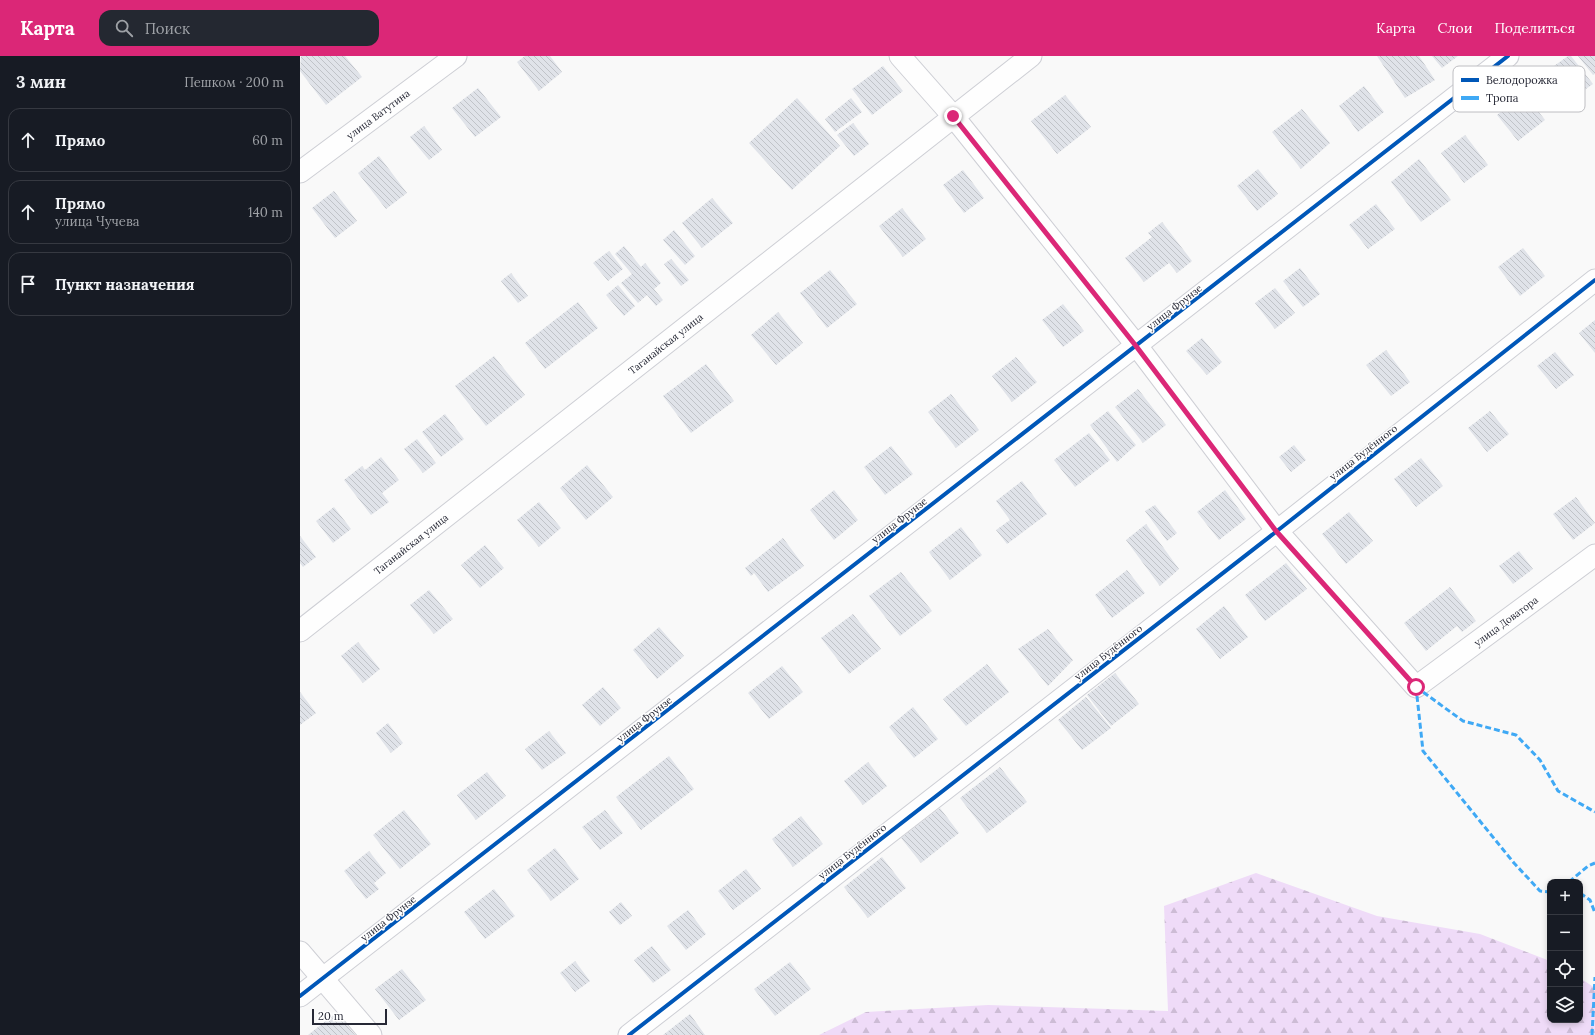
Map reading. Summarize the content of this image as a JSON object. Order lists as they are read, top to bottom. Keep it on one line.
{"streets":{"street":["улица Ватутина","улица Фрунзе","Таганайская улица","улица Будённого","улица Доватора"]},"crossings":[["улица Будённого","улица Доватора"]],"legend":["Велодорожка","Тропа"],"scale_bar":"20 m","page":{"header":"Карта","search":"Поиск","nav":["Карта","Слои","Поделиться"],"heading":["3 мин","Пешком · 200 m"],"list":[["Прямо","60 m"],["Прямо","улица Чучева","140 m"],"Пункт назначения"],"map_buttons":["+","−"],"scale":"20 m"}}
